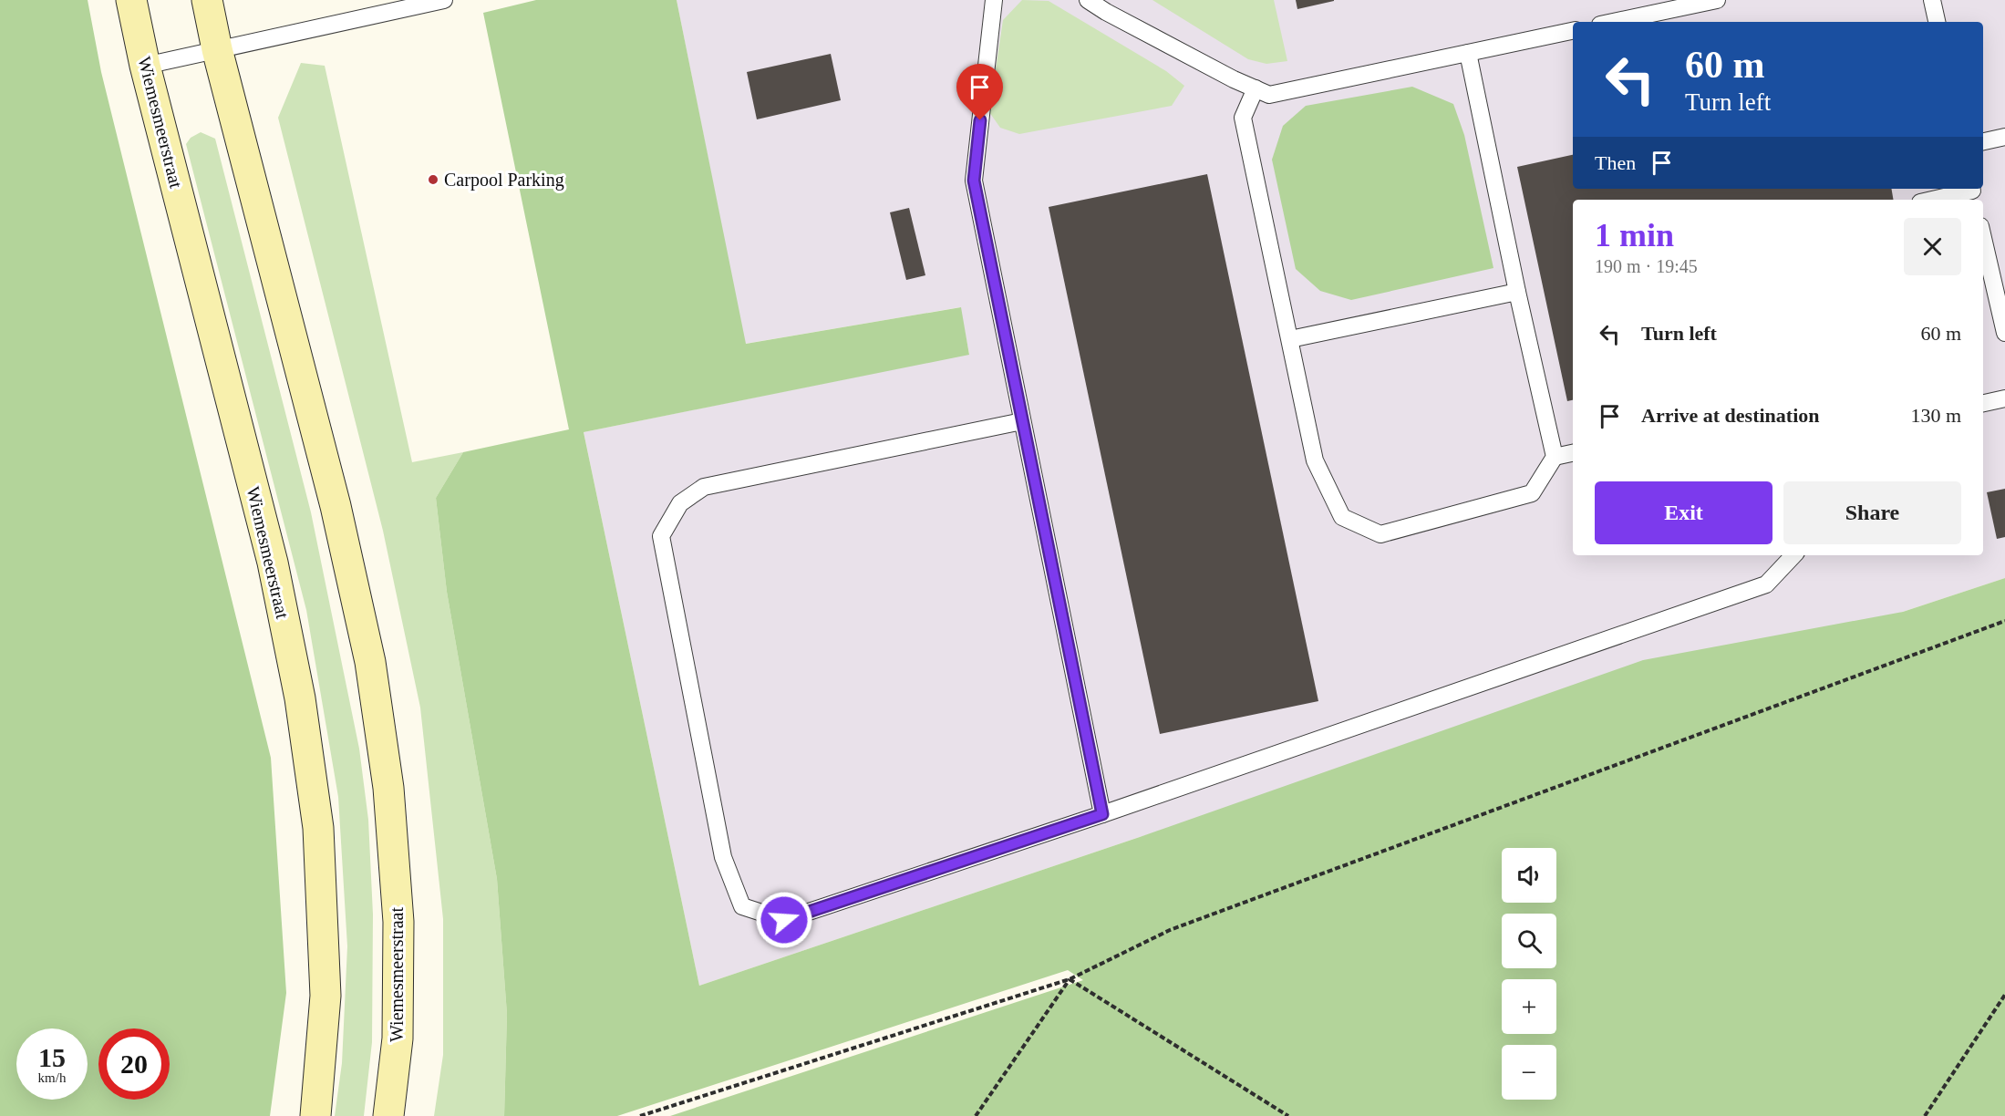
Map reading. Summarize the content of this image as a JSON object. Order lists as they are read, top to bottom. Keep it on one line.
{"streets":{"main road":["Wiemesmeerstraat"]},"places":["Carpool Parking"],"page":{"turn":["60 m","Turn left"],"then":"Then","heading":["1 min","190 m · 19:45"],"list":[{"name":"Turn left","value":"60 m"},{"name":"Arrive at destination","value":"130 m"}],"buttons":["Exit","Share"],"map_buttons":["+","−"],"speed":"15 km/h","limit":"20"}}
